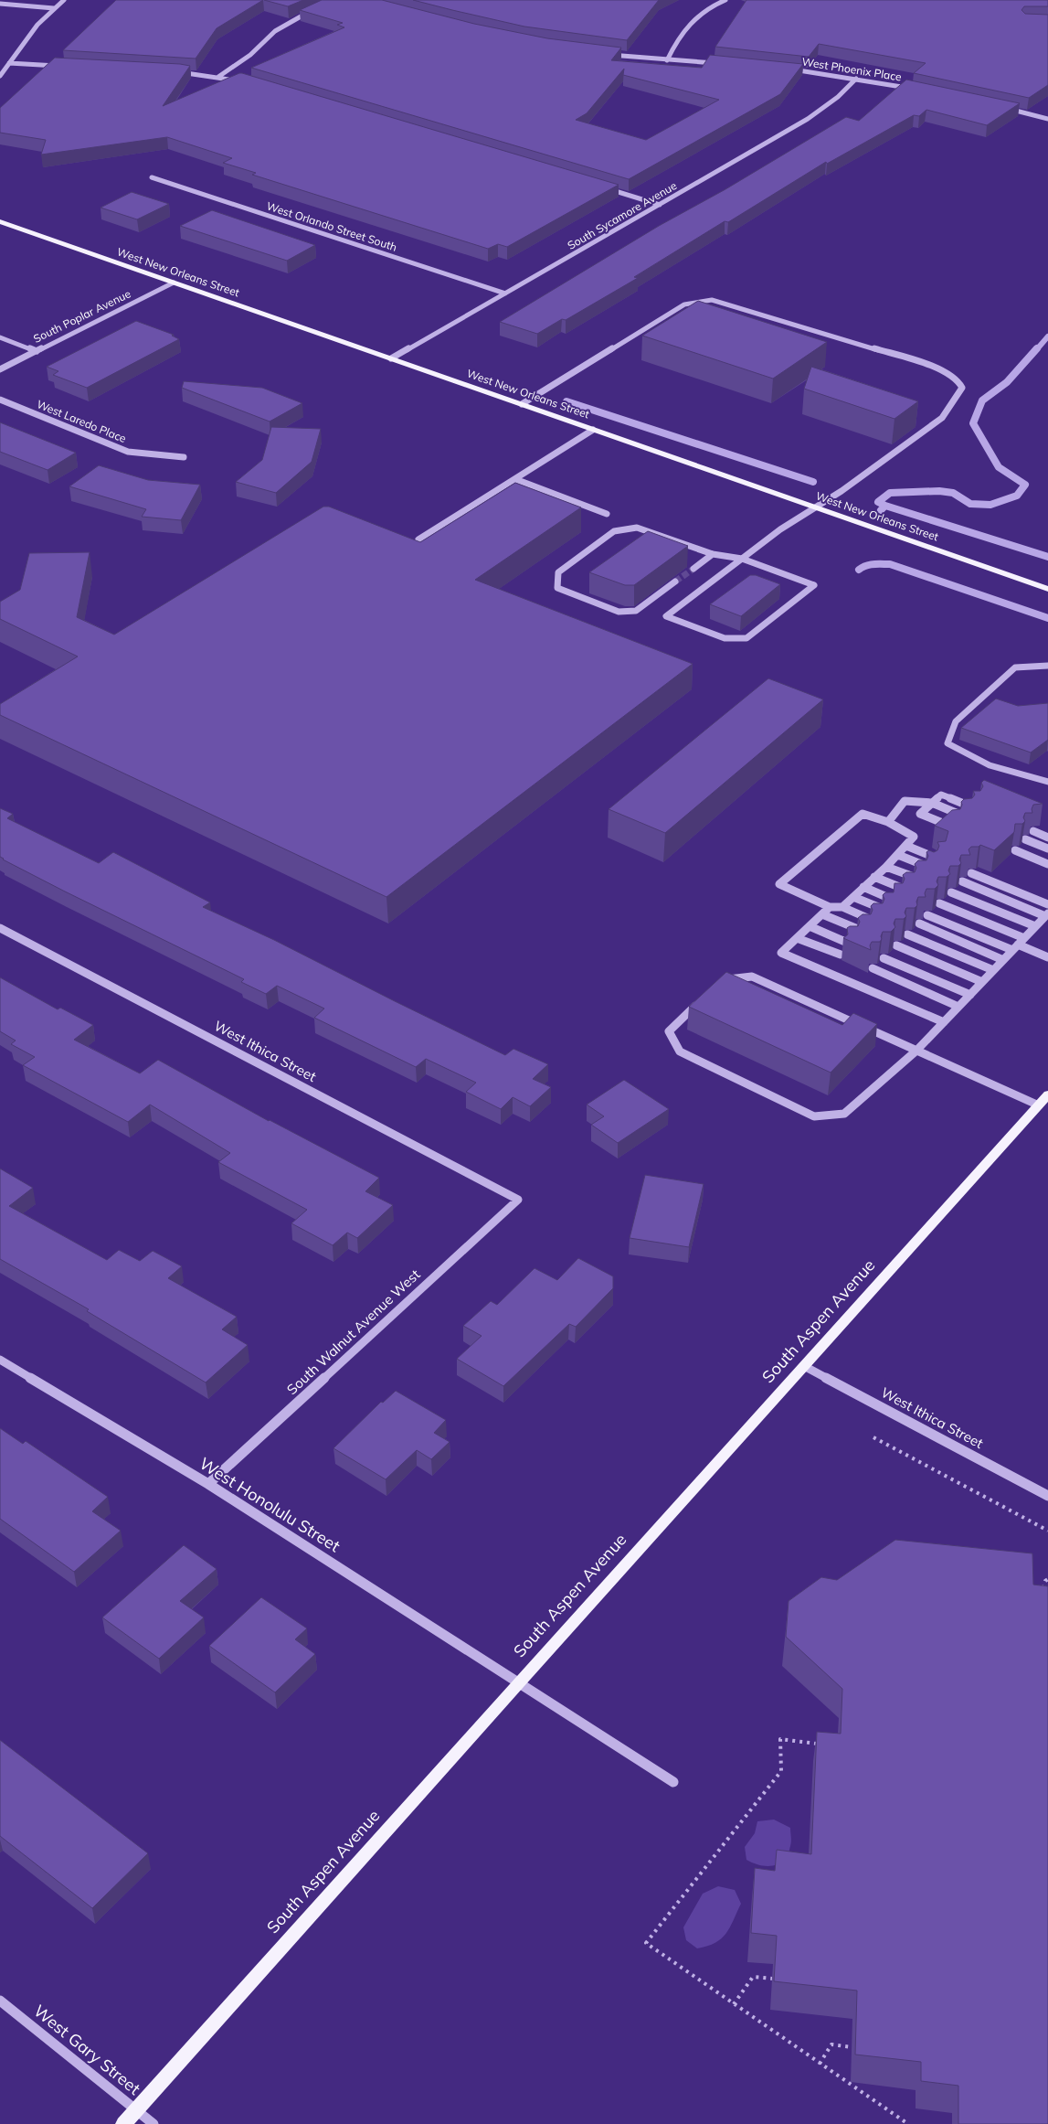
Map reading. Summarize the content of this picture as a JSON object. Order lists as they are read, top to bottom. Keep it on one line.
{"streets":{"main road":["West New Orleans Street","South Aspen Avenue"],"street":["West Phoenix Place","South Sycamore Avenue","West Orlando Street South","South Poplar Avenue","West Laredo Place","West Ithica Street","South Walnut Avenue West","West Honolulu Street","West Gary Street"]},"crossings":[["West Phoenix Place","South Sycamore Avenue"],["South Sycamore Avenue","West Orlando Street South"],["South Sycamore Avenue","West New Orleans Street"],["West New Orleans Street","South Poplar Avenue"],["West Ithica Street","South Aspen Avenue"],["West Ithica Street","South Walnut Avenue West"],["South Aspen Avenue","West Honolulu Street"],["South Aspen Avenue","West Gary Street"],["South Walnut Avenue West","West Honolulu Street"]]}
